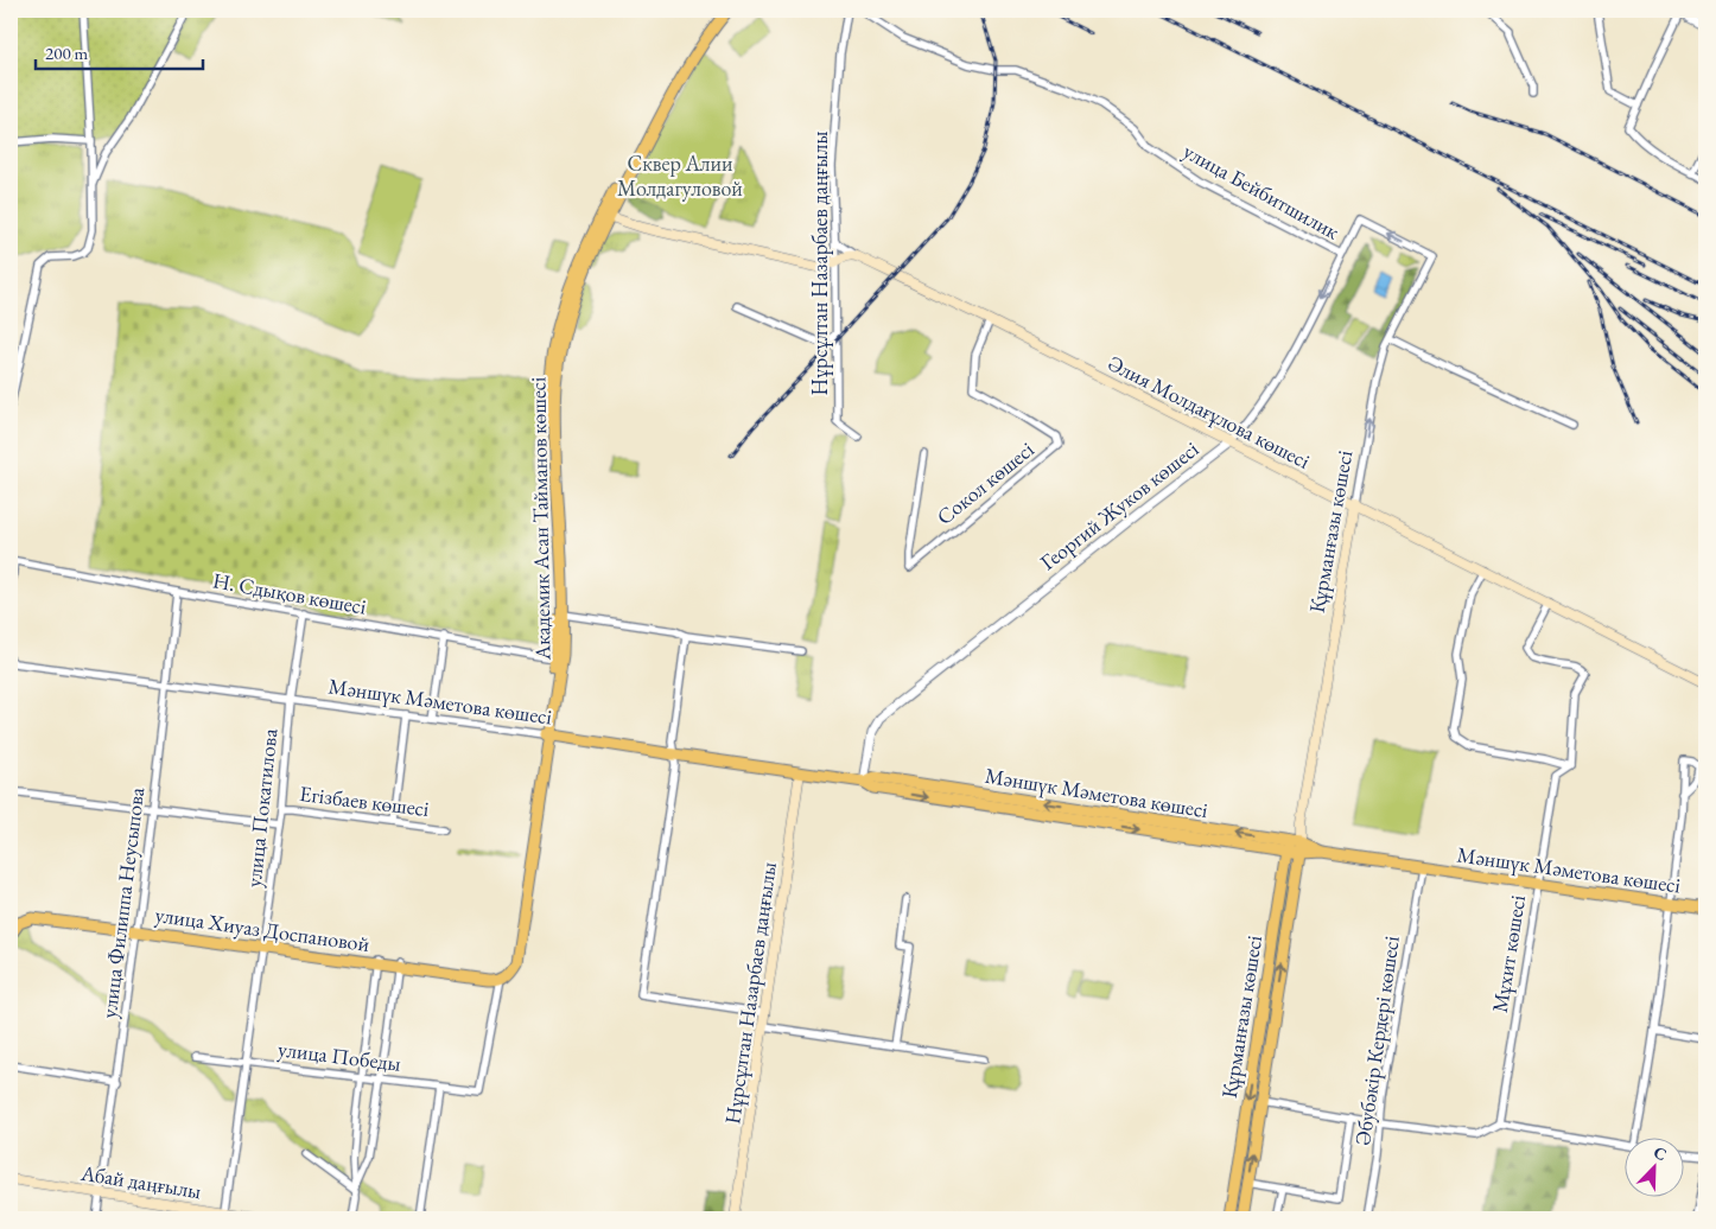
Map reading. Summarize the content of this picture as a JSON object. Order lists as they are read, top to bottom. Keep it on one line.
{"streets":{"main road":["Нұрсұлтан Назарбаев даңғылы","Әлия Молдағұлова көшесі","Академик Асан Тайманов көшесі","Құрманғазы көшесі","Мәншүк Мәметова көшесі","улица Хиуаз Доспановой","Абай даңғылы"],"street":["улица Бейбитшилик","Сокол көшесі","Георгий Жуков көшесі","Н. Сдықов көшесі","Егізбаев көшесі","улица Покатилова","улица Филиппа Неусыпова","Мұхит көшесі","Әбубәкір Кердері көшесі","улица Победы"]},"crossings":[["улица Бейбитшилик","Георгий Жуков көшесі"],["Нұрсұлтан Назарбаев даңғылы","Мәншүк Мәметова көшесі"],["Әлия Молдағұлова көшесі","Сокол көшесі"],["Әлия Молдағұлова көшесі","Георгий Жуков көшесі"],["Әлия Молдағұлова көшесі","Құрманғазы көшесі"],["Георгий Жуков көшесі","Құрманғазы көшесі"],["Георгий Жуков көшесі","Мәншүк Мәметова көшесі"],["Академик Асан Тайманов көшесі","Н. Сдықов көшесі"],["Академик Асан Тайманов көшесі","Мәншүк Мәметова көшесі"],["Академик Асан Тайманов көшесі","улица Хиуаз Доспановой"],["Академик Асан Тайманов көшесі","улица Победы"],["Құрманғазы көшесі","Мәншүк Мәметова көшесі"],["Н. Сдықов көшесі","улица Покатилова"],["Н. Сдықов көшесі","улица Филиппа Неусыпова"],["Мәншүк Мәметова көшесі","улица Покатилова"],["Мәншүк Мәметова көшесі","улица Филиппа Неусыпова"],["Мәншүк Мәметова көшесі","Мұхит көшесі"],["Мәншүк Мәметова көшесі","Әбубәкір Кердері көшесі"],["Егізбаев көшесі","улица Покатилова"],["Егізбаев көшесі","улица Филиппа Неусыпова"],["улица Покатилова","улица Хиуаз Доспановой"],["улица Покатилова","улица Победы"],["улица Покатилова","Абай даңғылы"],["улица Филиппа Неусыпова","улица Хиуаз Доспановой"],["улица Филиппа Неусыпова","Абай даңғылы"]],"parks":["Сквер Алии Молдагуловой"],"scale_bar":"200 m","north":"top right"}
